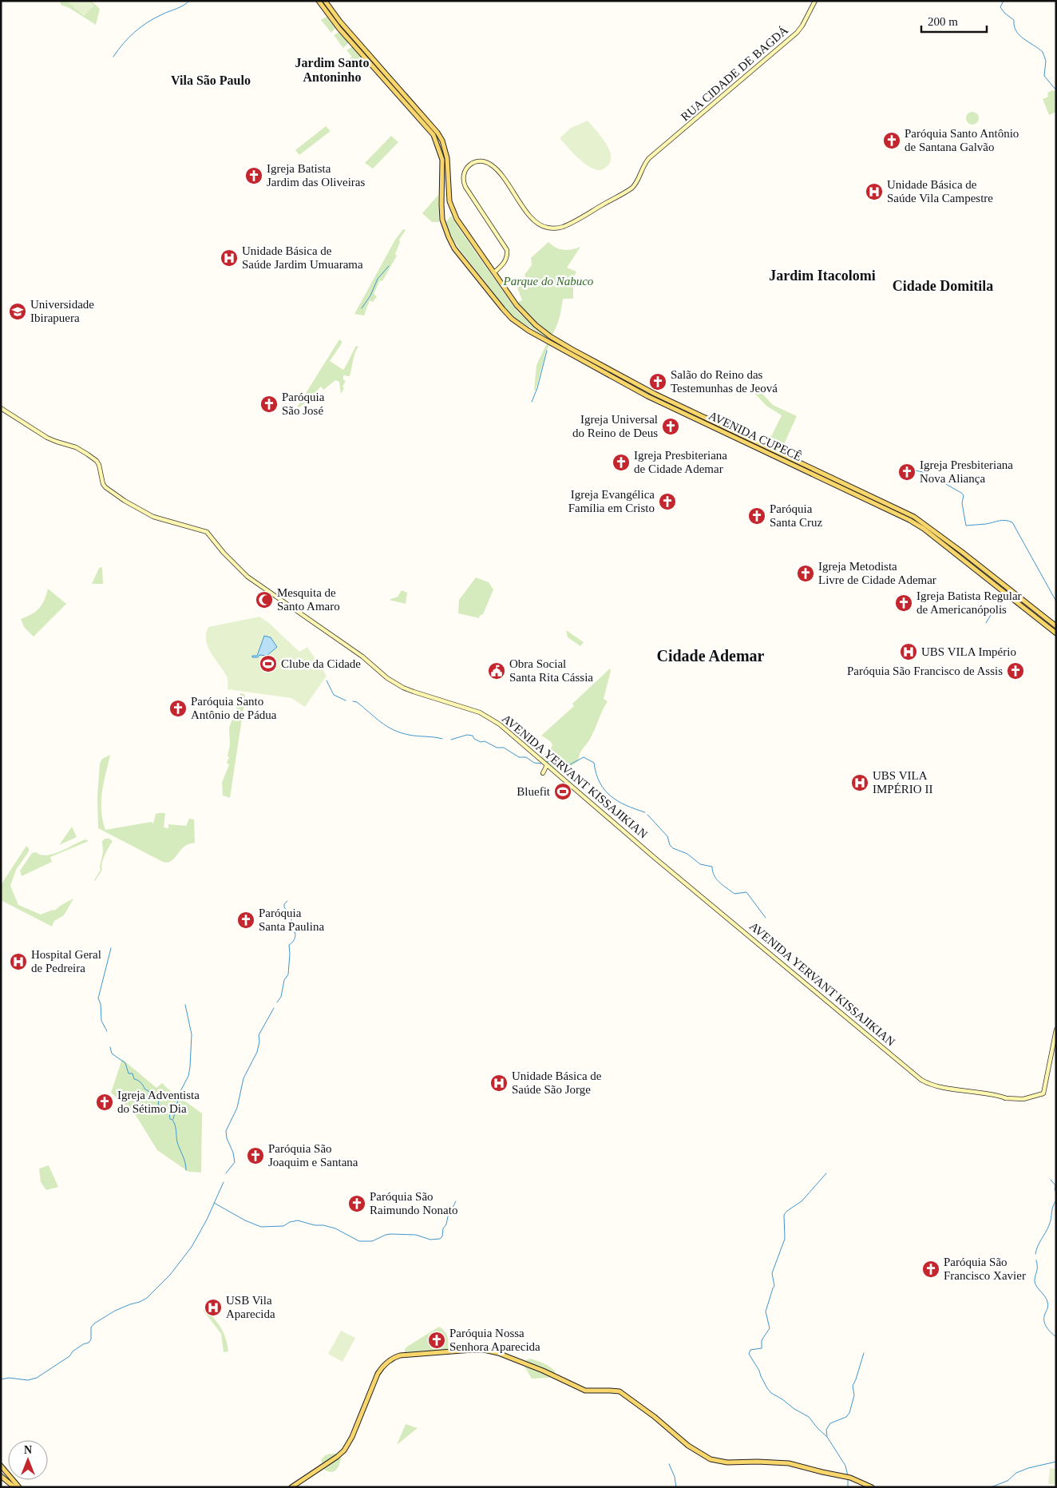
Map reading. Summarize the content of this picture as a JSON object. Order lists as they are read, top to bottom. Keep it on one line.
{"streets":{"main road":["RUA CIDADE DE BAGDÁ","AVENIDA CUPECÊ","AVENIDA YERVANT KISSAJIKIAN"]},"crossings":[["RUA CIDADE DE BAGDÁ","AVENIDA CUPECÊ"]],"districts":["Jardim Santo Antoninho","Vila São Paulo","Jardim Itacolomi","Cidade Domitila","Cidade Ademar"],"parks":["Parque do Nabuco"],"places":{"church":["Paróquia Santo Antônio de Santana Galvão","Igreja Batista Jardim das Oliveiras","Salão do Reino das Testemunhas de Jeová","Paróquia São José","Igreja Universal do Reino de Deus","Igreja Presbiteriana de Cidade Ademar","Igreja Presbiteriana Nova Aliança","Igreja Evangélica Família em Cristo","Paróquia Santa Cruz","Igreja Metodista Livre de Cidade Ademar","Igreja Batista Regular de Americanópolis","Paróquia São Francisco de Assis","Paróquia Santo Antônio de Pádua","Paróquia Santa Paulina","Igreja Adventista do Sétimo Dia","Paróquia São Joaquim e Santana","Paróquia São Raimundo Nonato","Paróquia São Francisco Xavier","Paróquia Nossa Senhora Aparecida"],"hospital":["Unidade Básica de Saúde Vila Campestre","Unidade Básica de Saúde Jardim Umuarama","UBS VILA Império","UBS VILA IMPÉRIO II","Hospital Geral de Pedreira","Unidade Básica de Saúde São Jorge","USB Vila Aparecida"],"school or university":["Universidade Ibirapuera"],"mosque":["Mesquita de Santo Amaro"],"sports":["Clube da Cidade","Bluefit"],"public building":["Obra Social Santa Rita Cássia"]},"scale_bar":"200 m","north":"top"}
